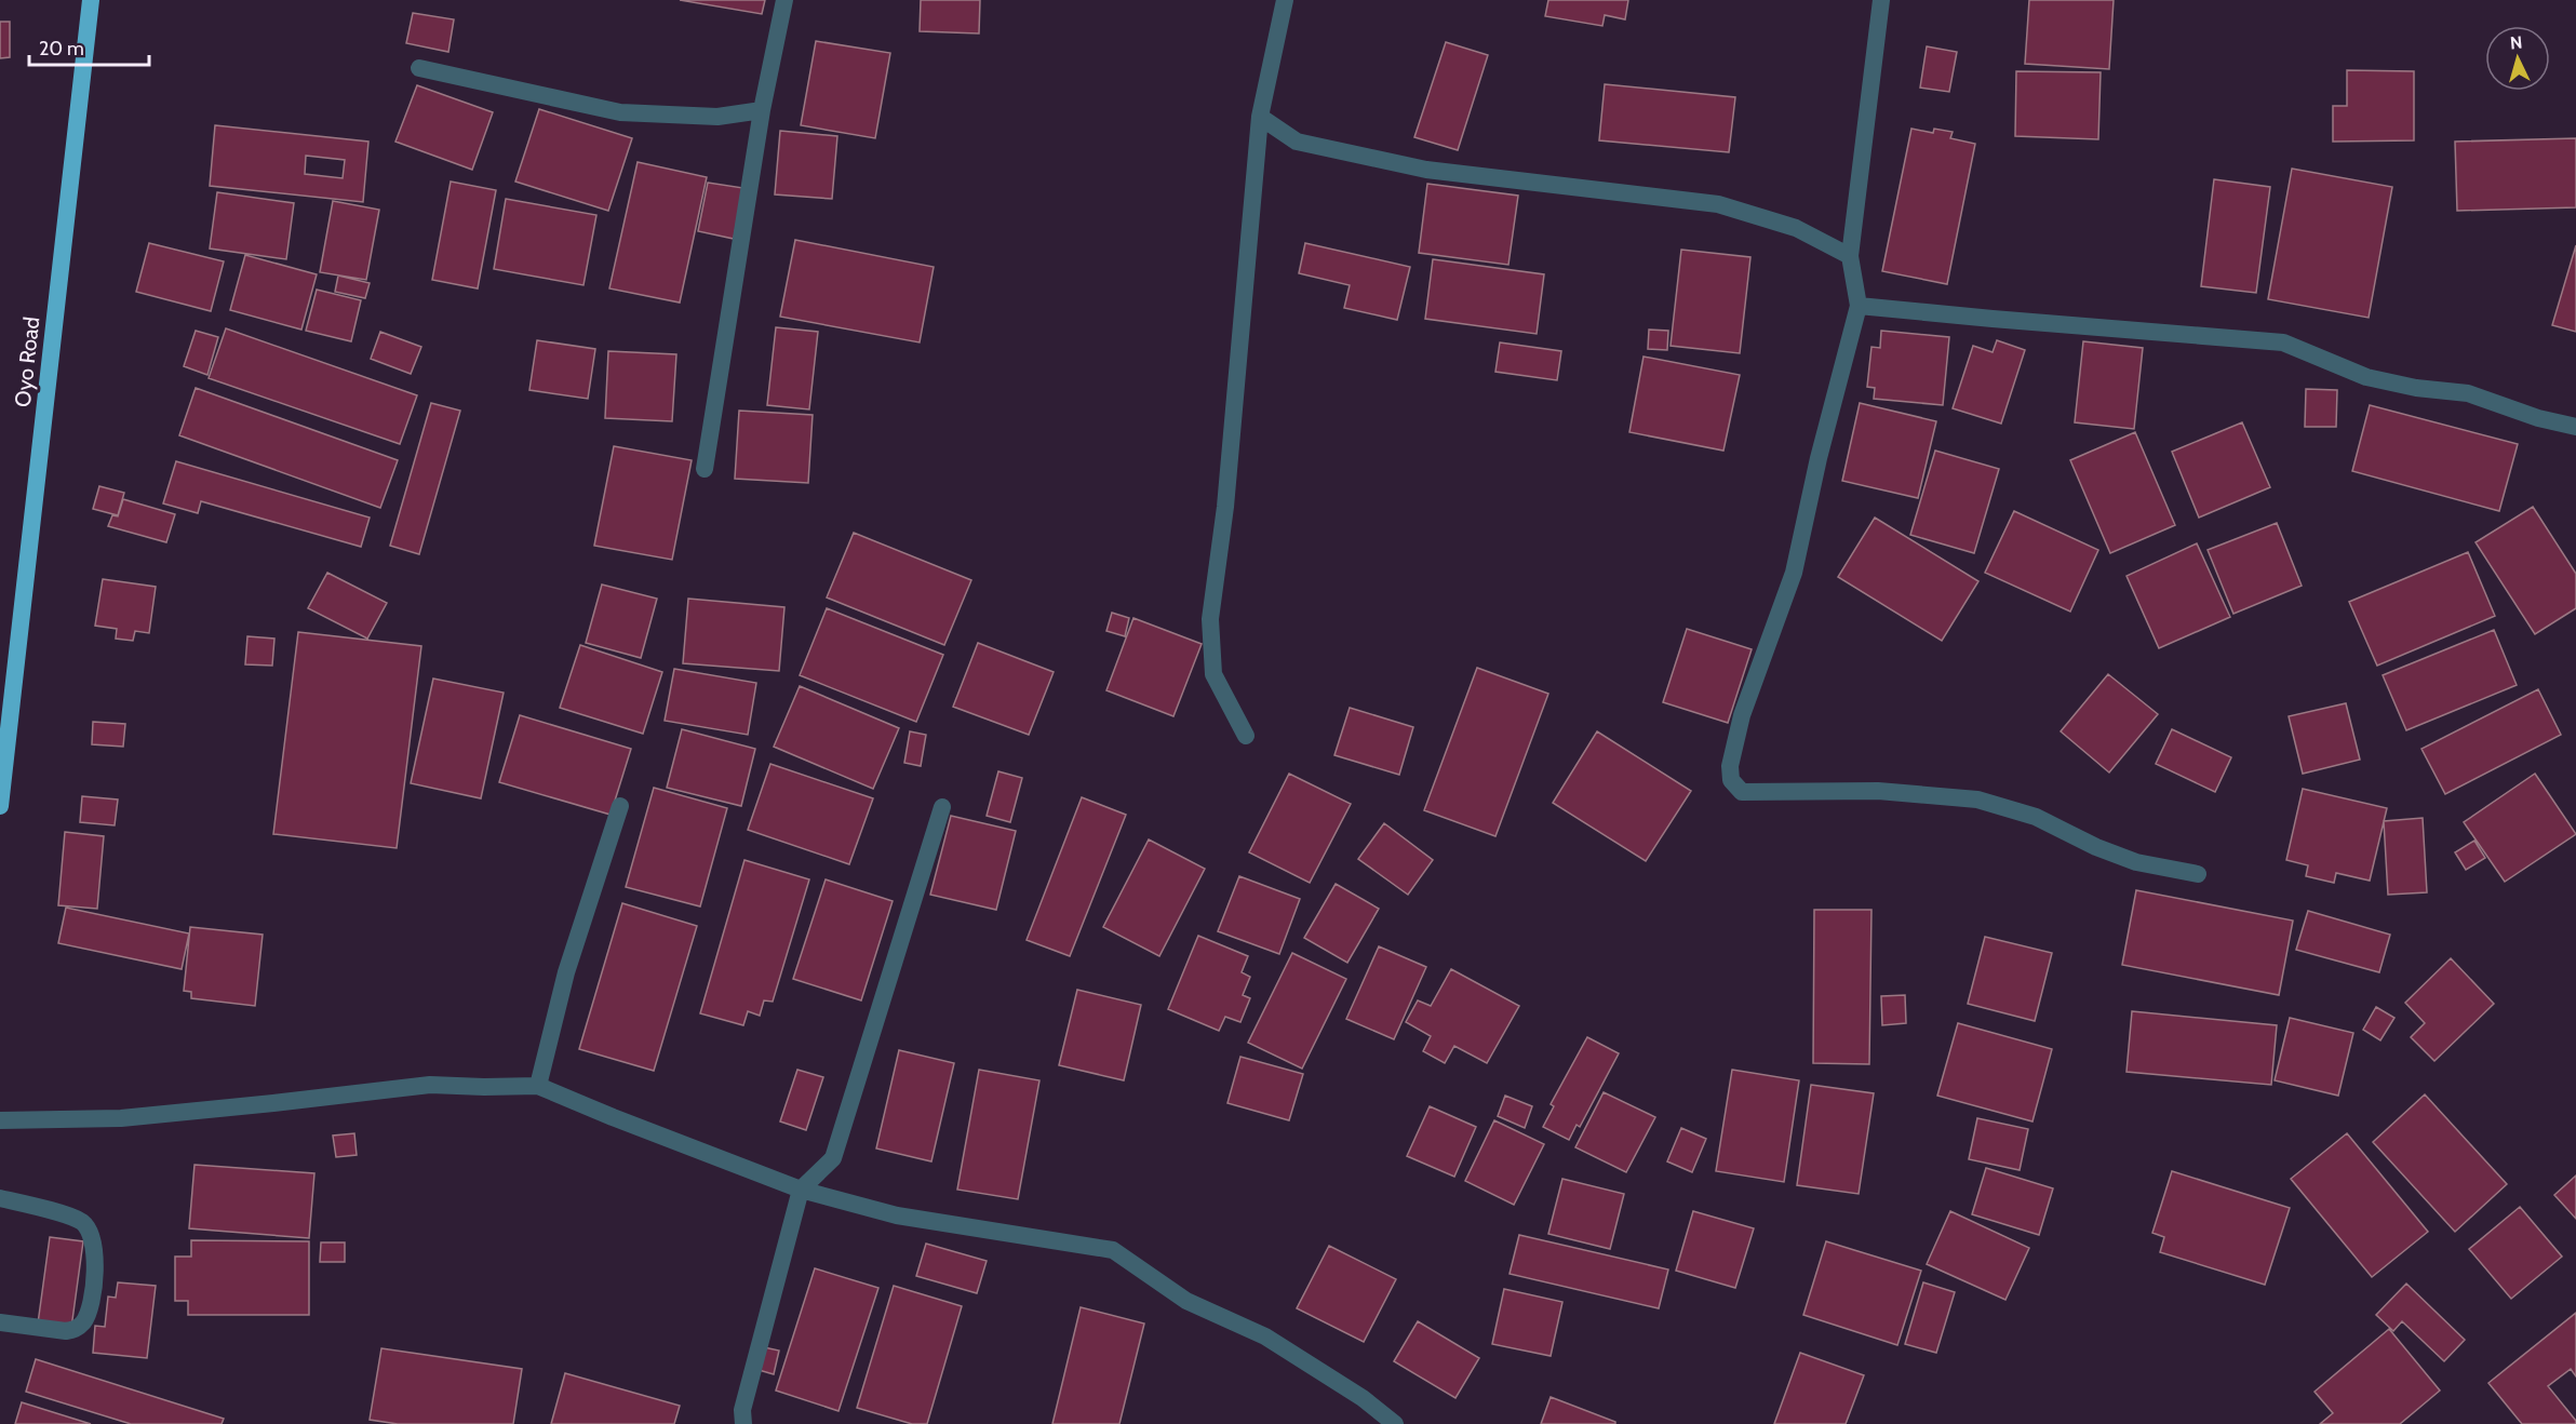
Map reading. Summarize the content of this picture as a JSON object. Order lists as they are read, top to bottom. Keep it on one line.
{"streets":{"highway":["Oyo Road"]},"scale_bar":"20 m","north":"top"}
